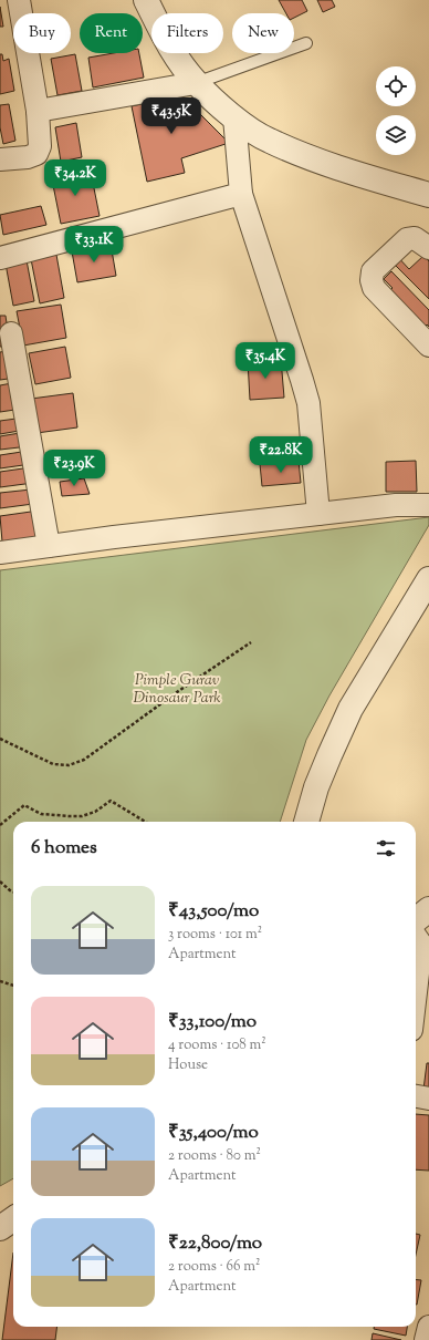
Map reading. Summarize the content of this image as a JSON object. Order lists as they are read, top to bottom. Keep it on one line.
{"parks":["Pimple Gurav Dinosaur Park"],"page":{"chip":["Buy","Rent","Filters","New"],"price":["₹43.5K","₹34.2K","₹33.1K","₹35.4K","₹22.8K","₹23.9K"],"heading":"6 homes","list":[{"name":"₹43,500/mo","note":"3 rooms · 101 m² · Apartment"},{"name":"₹33,100/mo","note":"4 rooms · 108 m² · House"},{"name":"₹35,400/mo","note":"2 rooms · 80 m² · Apartment"},{"name":"₹22,800/mo","note":"2 rooms · 66 m² · Apartment"}]}}
